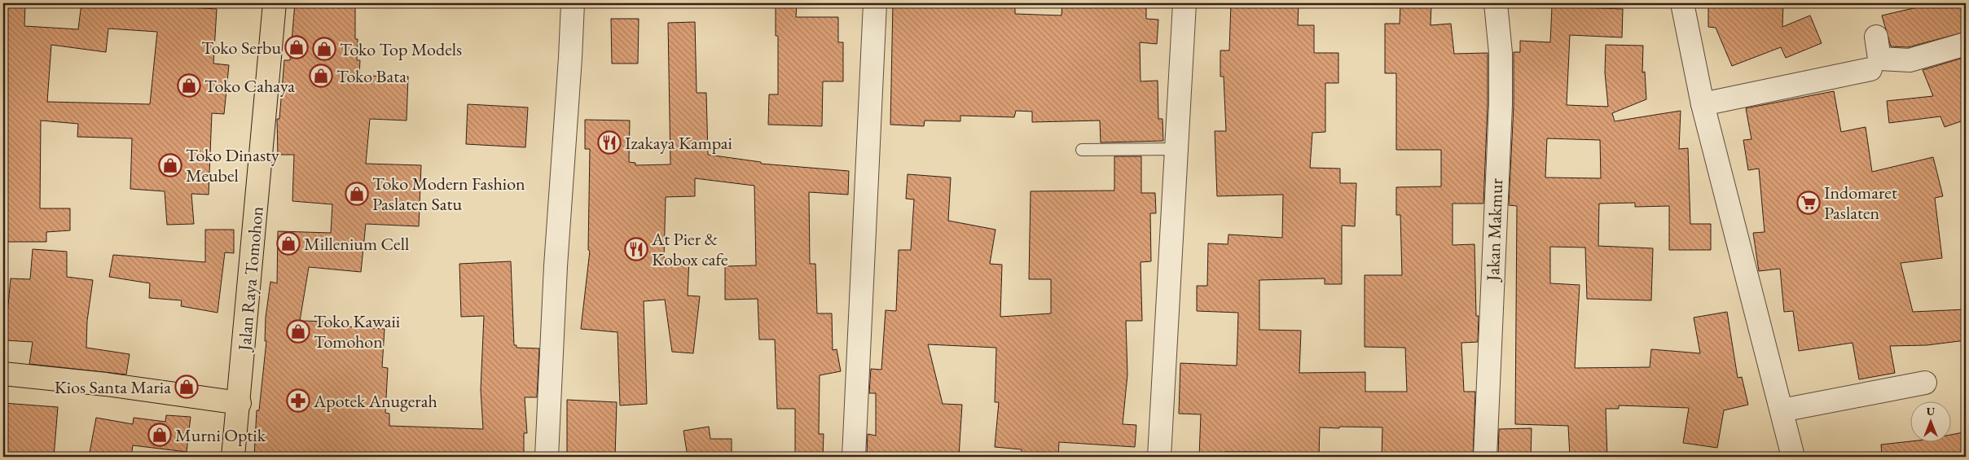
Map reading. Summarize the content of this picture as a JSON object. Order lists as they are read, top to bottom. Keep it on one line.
{"streets":{"main road":["Jalan Raya Tomohon"],"street":["Jakan Makmur"]},"places":{"shop":["Toko Serbu","Toko Top Models","Toko Bata","Toko Cahaya","Toko Dinasty Meubel","Toko Modern Fashion Paslaten Satu","Millenium Cell","Toko Kawaii Tomohon","Kios Santa Maria","Murni Optik"],"restaurant":["Izakaya Kampai","At Pier & Kobox cafe"],"supermarket":["Indomaret Paslaten"],"pharmacy":["Apotek Anugerah"]},"north":"top"}
